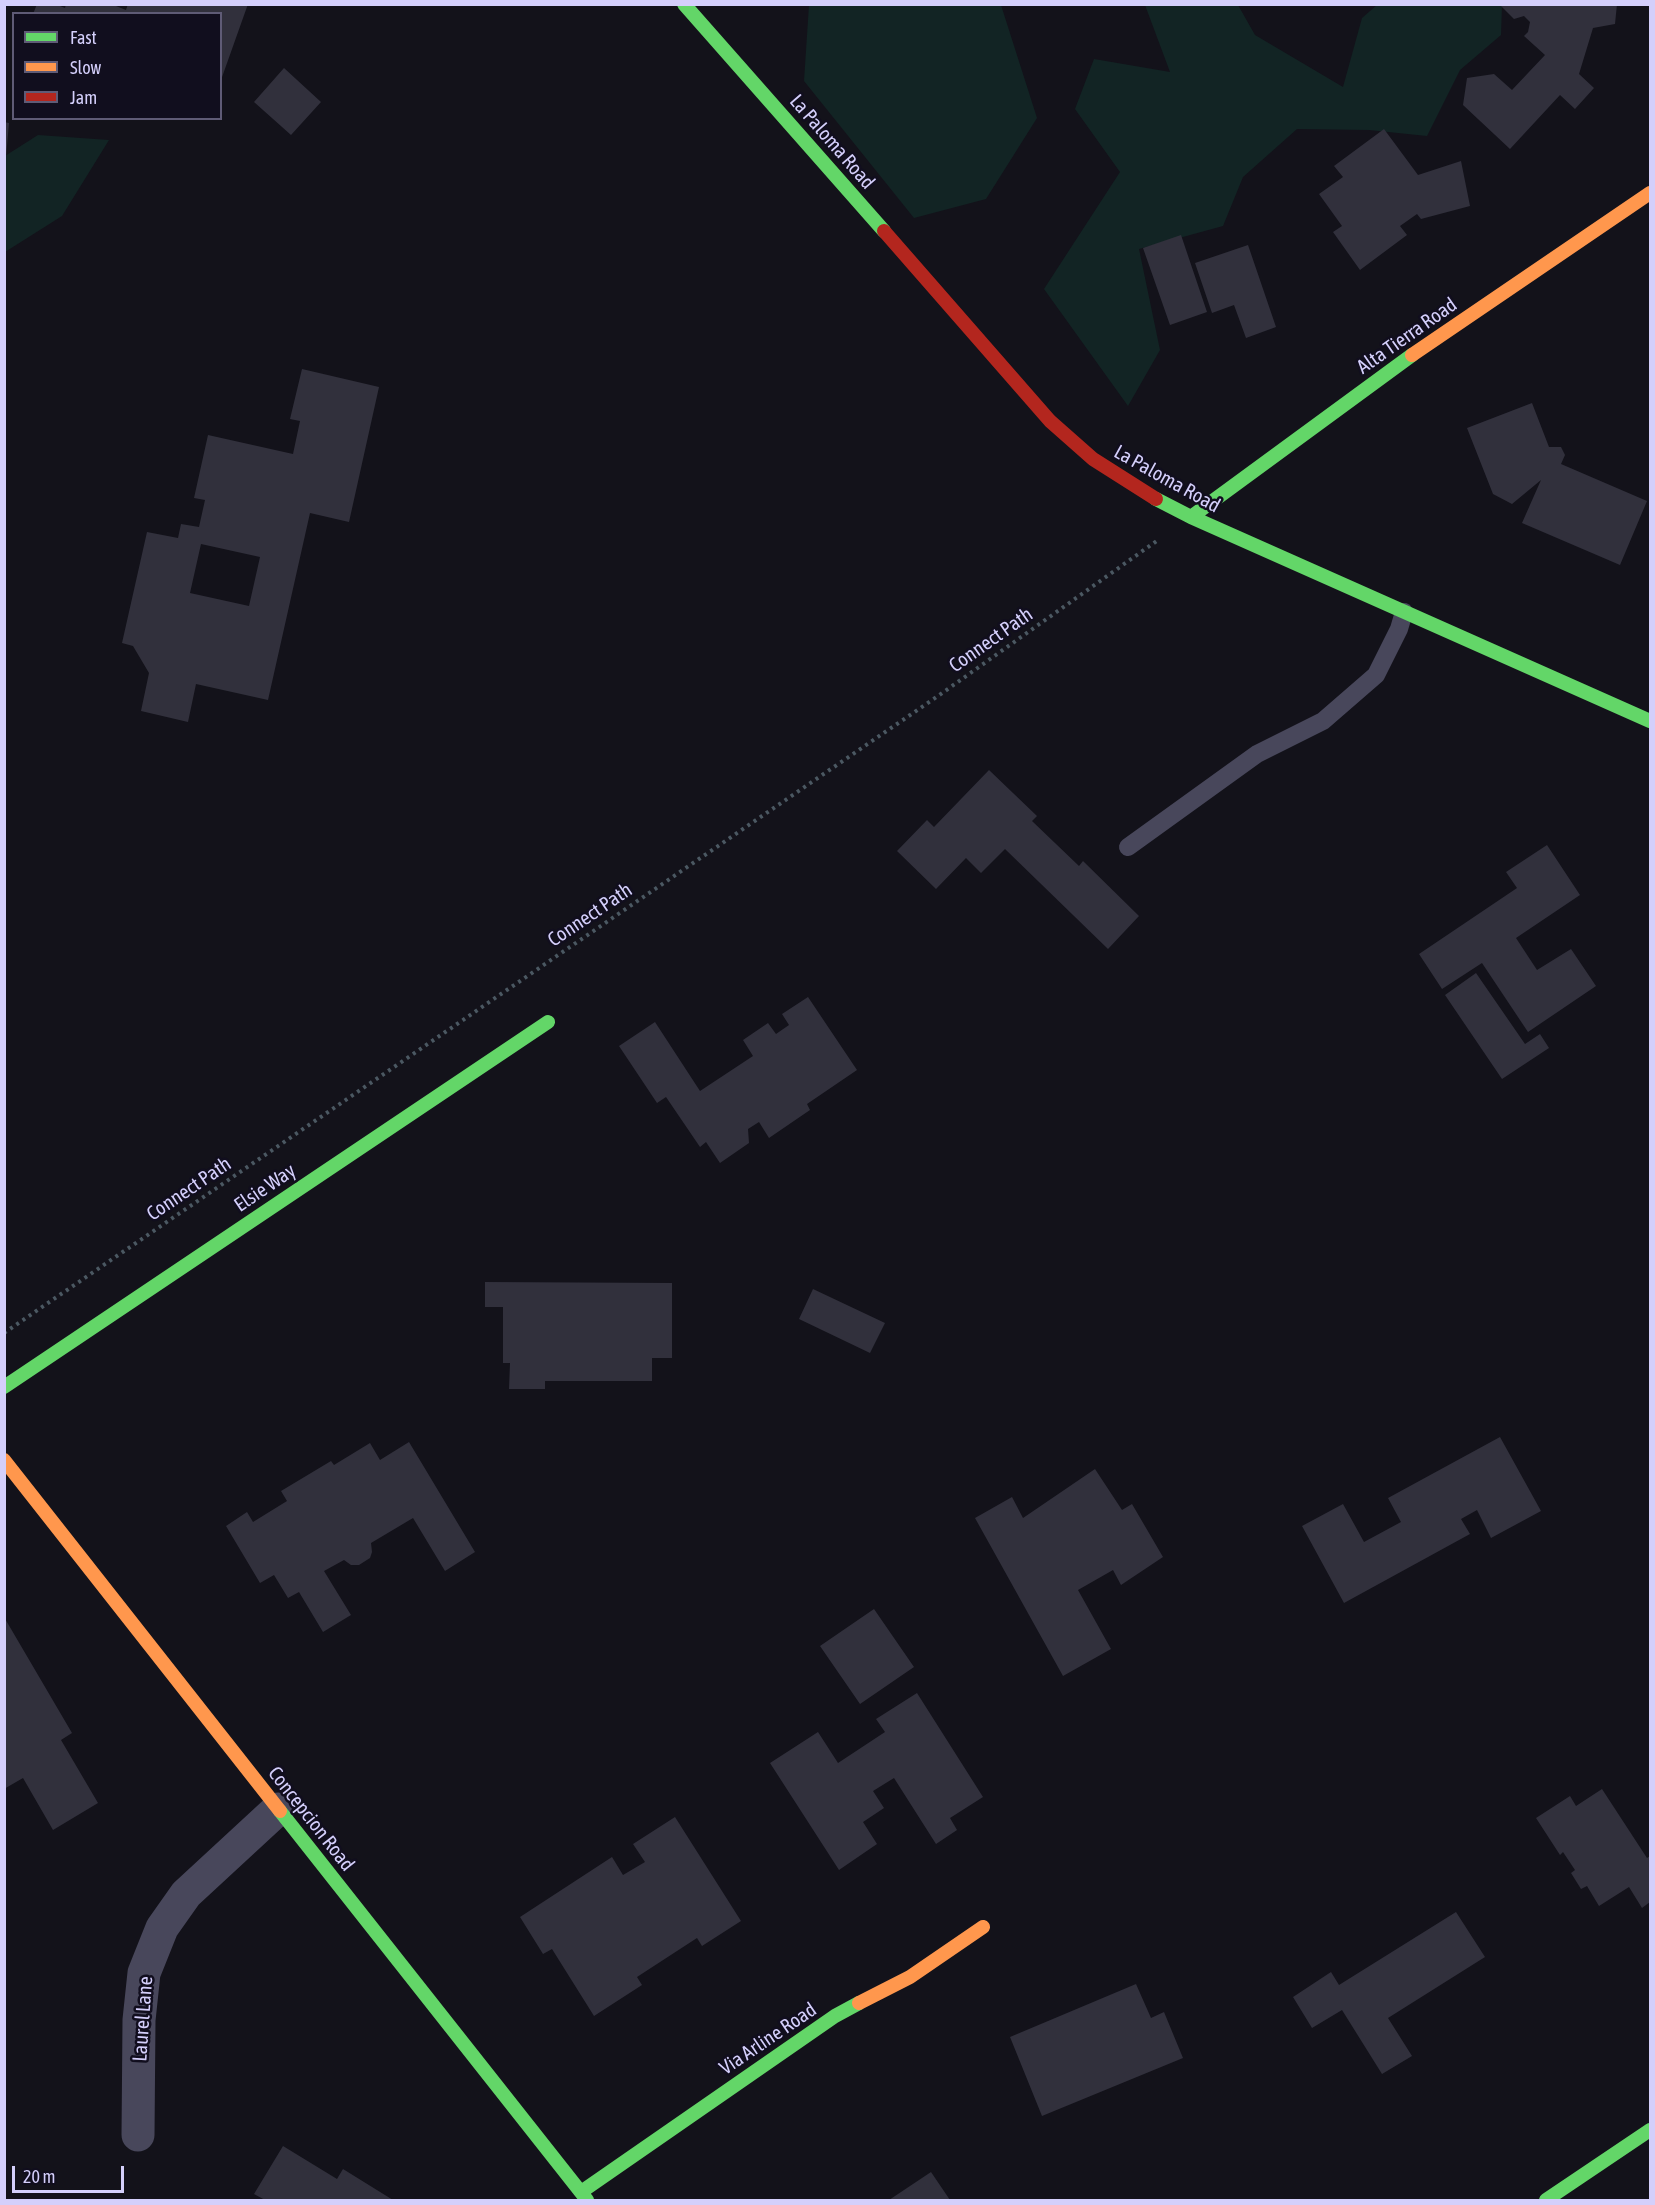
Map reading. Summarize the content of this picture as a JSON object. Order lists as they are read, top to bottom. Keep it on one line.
{"streets":{"street":["La Paloma Road","Alta Tierra Road","Elsie Way","Concepcion Road","Laurel Lane","Via Arline Road"],"path":["Connect Path"]},"crossings":[["La Paloma Road","Alta Tierra Road"],["La Paloma Road","Connect Path"],["Alta Tierra Road","Connect Path"],["Concepcion Road","Laurel Lane"],["Concepcion Road","Via Arline Road"]],"legend":["Fast","Slow","Jam"],"scale_bar":"20 m"}
